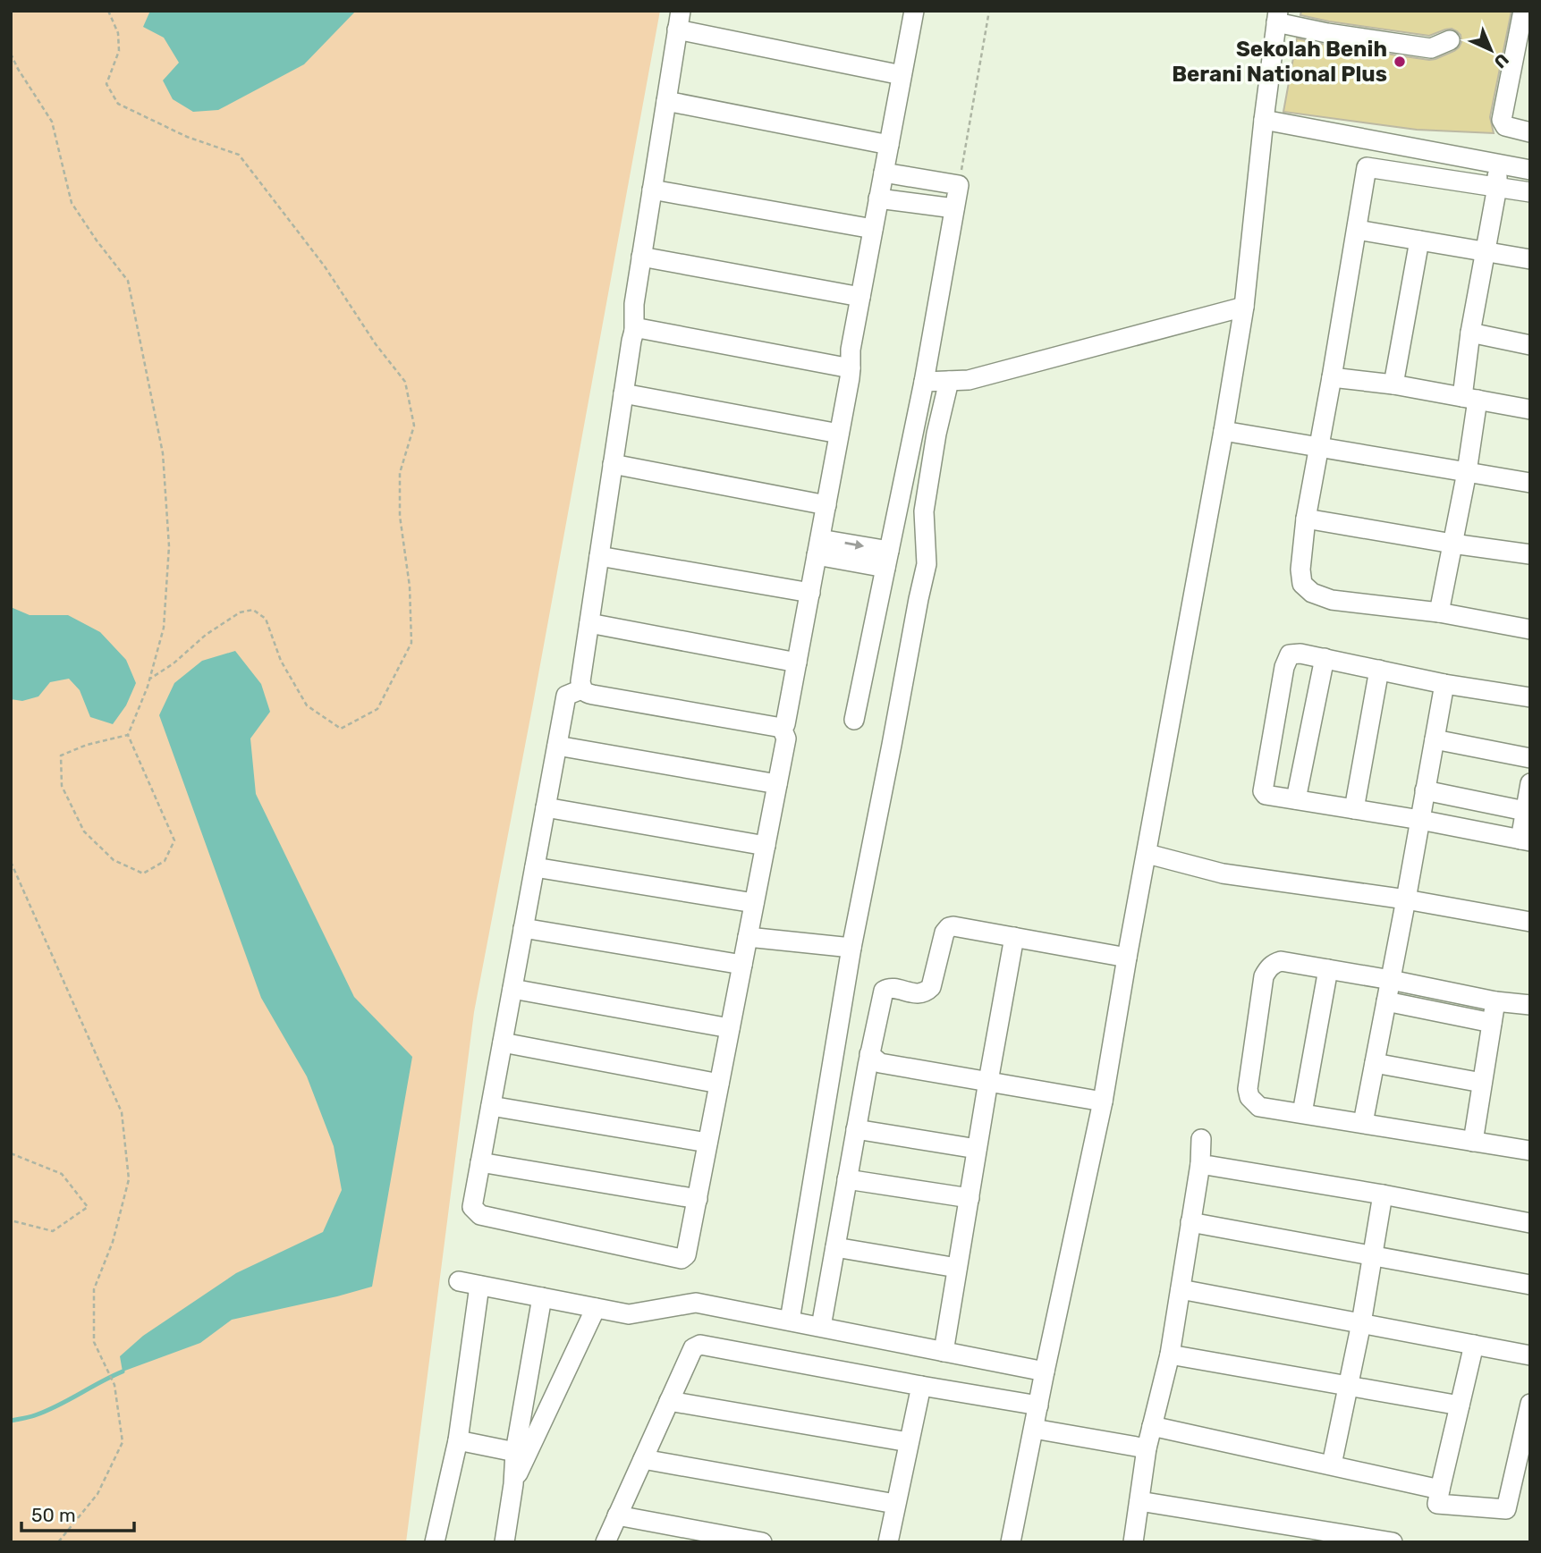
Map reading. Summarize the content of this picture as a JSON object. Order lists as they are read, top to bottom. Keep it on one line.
{"places":["Sekolah Benih Berani National Plus"],"scale_bar":"50 m","north":"bottom right"}
